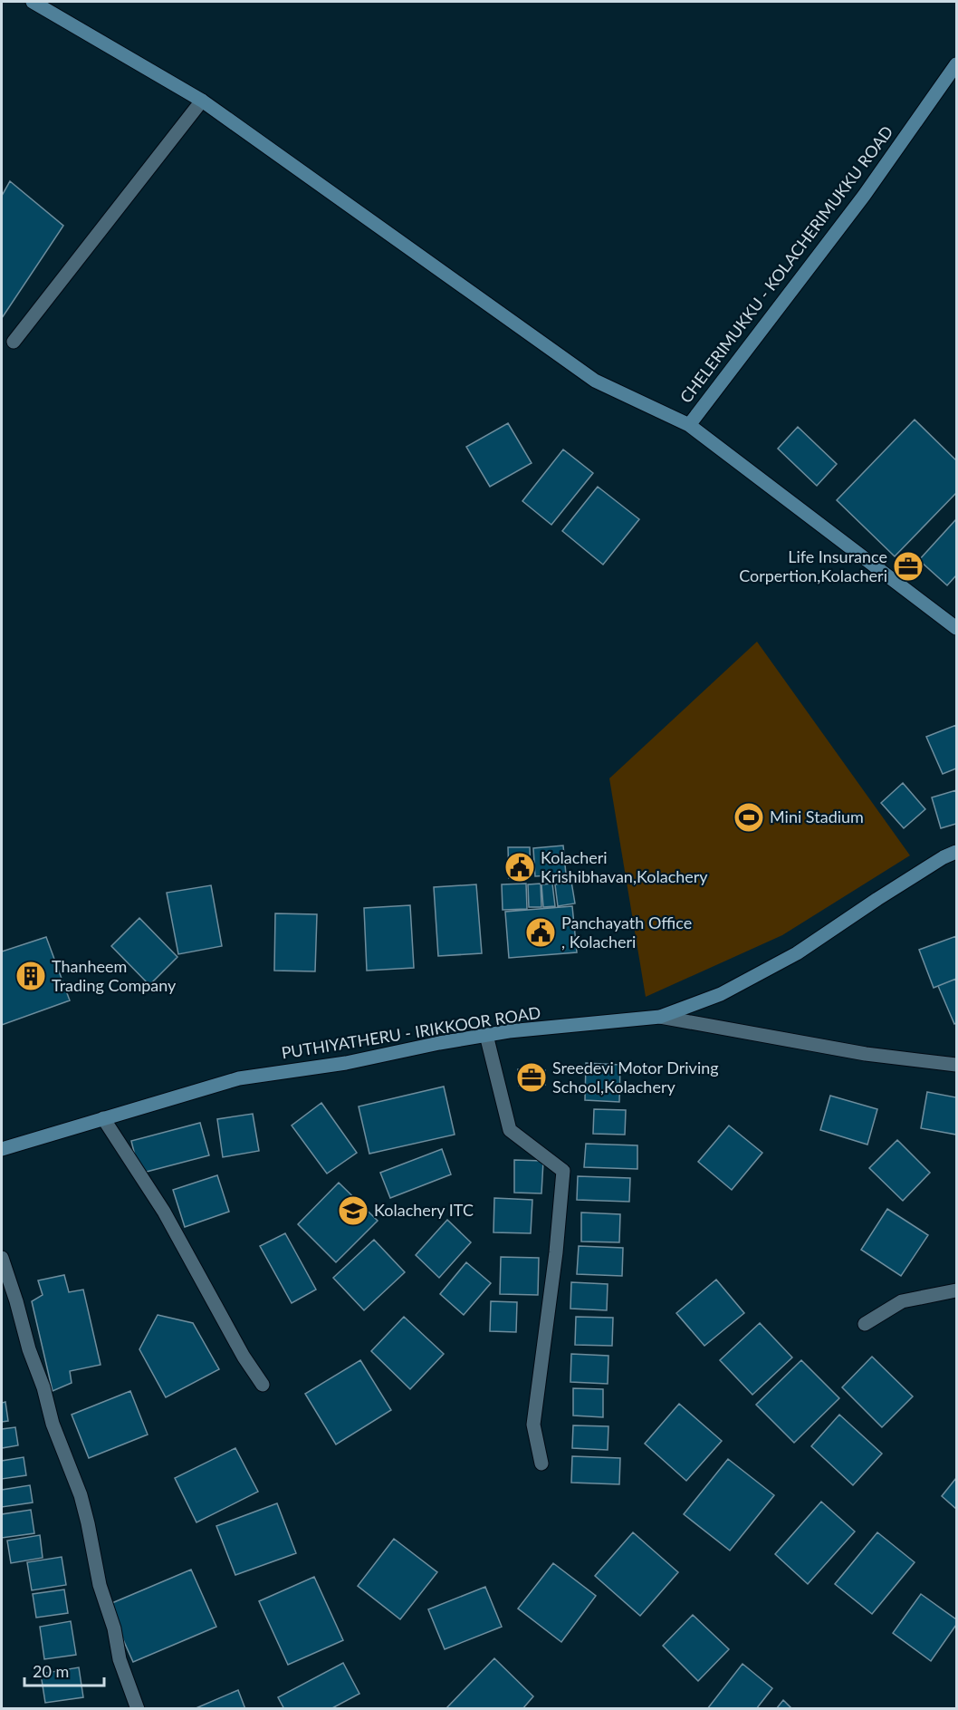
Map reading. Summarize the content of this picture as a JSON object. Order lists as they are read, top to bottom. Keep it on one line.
{"streets":{"main road":["CHELERIMUKKU - KOLACHERIMUKKU ROAD","PUTHIYATHERU - IRIKKOOR ROAD"]},"places":{"office":["Life Insurance Corpertion,Kolacheri","Sreedevi Motor Driving School,Kolachery"],"sports":["Mini Stadium"],"public building":["Kolacheri Krishibhavan,Kolachery","Panchayath Office , Kolacheri"],"building":["Thanheem Trading Company"],"school or university":["Kolachery ITC"]},"scale_bar":"20 m"}
